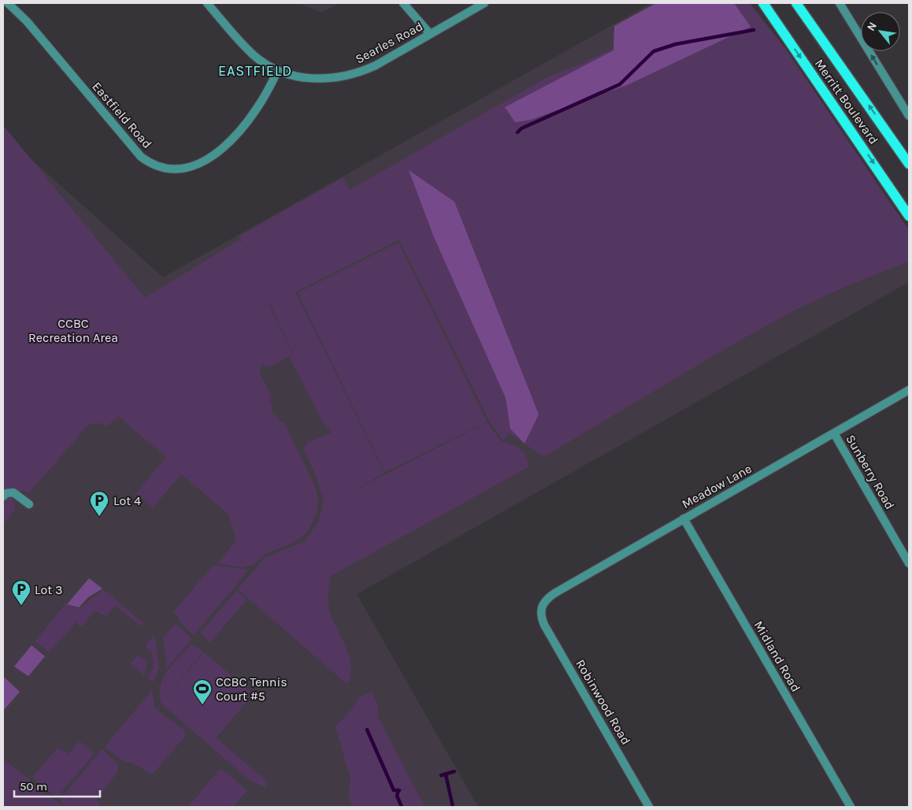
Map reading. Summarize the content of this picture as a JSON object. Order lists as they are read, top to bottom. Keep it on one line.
{"streets":{"main road":["Merritt Boulevard"],"street":["Searles Road","Eastfield Road","Sunberry Road","Meadow Lane","Midland Road","Robinwood Road"]},"crossings":[["Searles Road","Eastfield Road"],["Sunberry Road","Meadow Lane"],["Meadow Lane","Midland Road"],["Meadow Lane","Robinwood Road"]],"districts":["EASTFIELD"],"parks":["CCBC Recreation Area"],"places":{"parking":["Lot 4","Lot 3"],"sports":["CCBC Tennis Court #5"]},"scale_bar":"50 m","north":"top left"}
